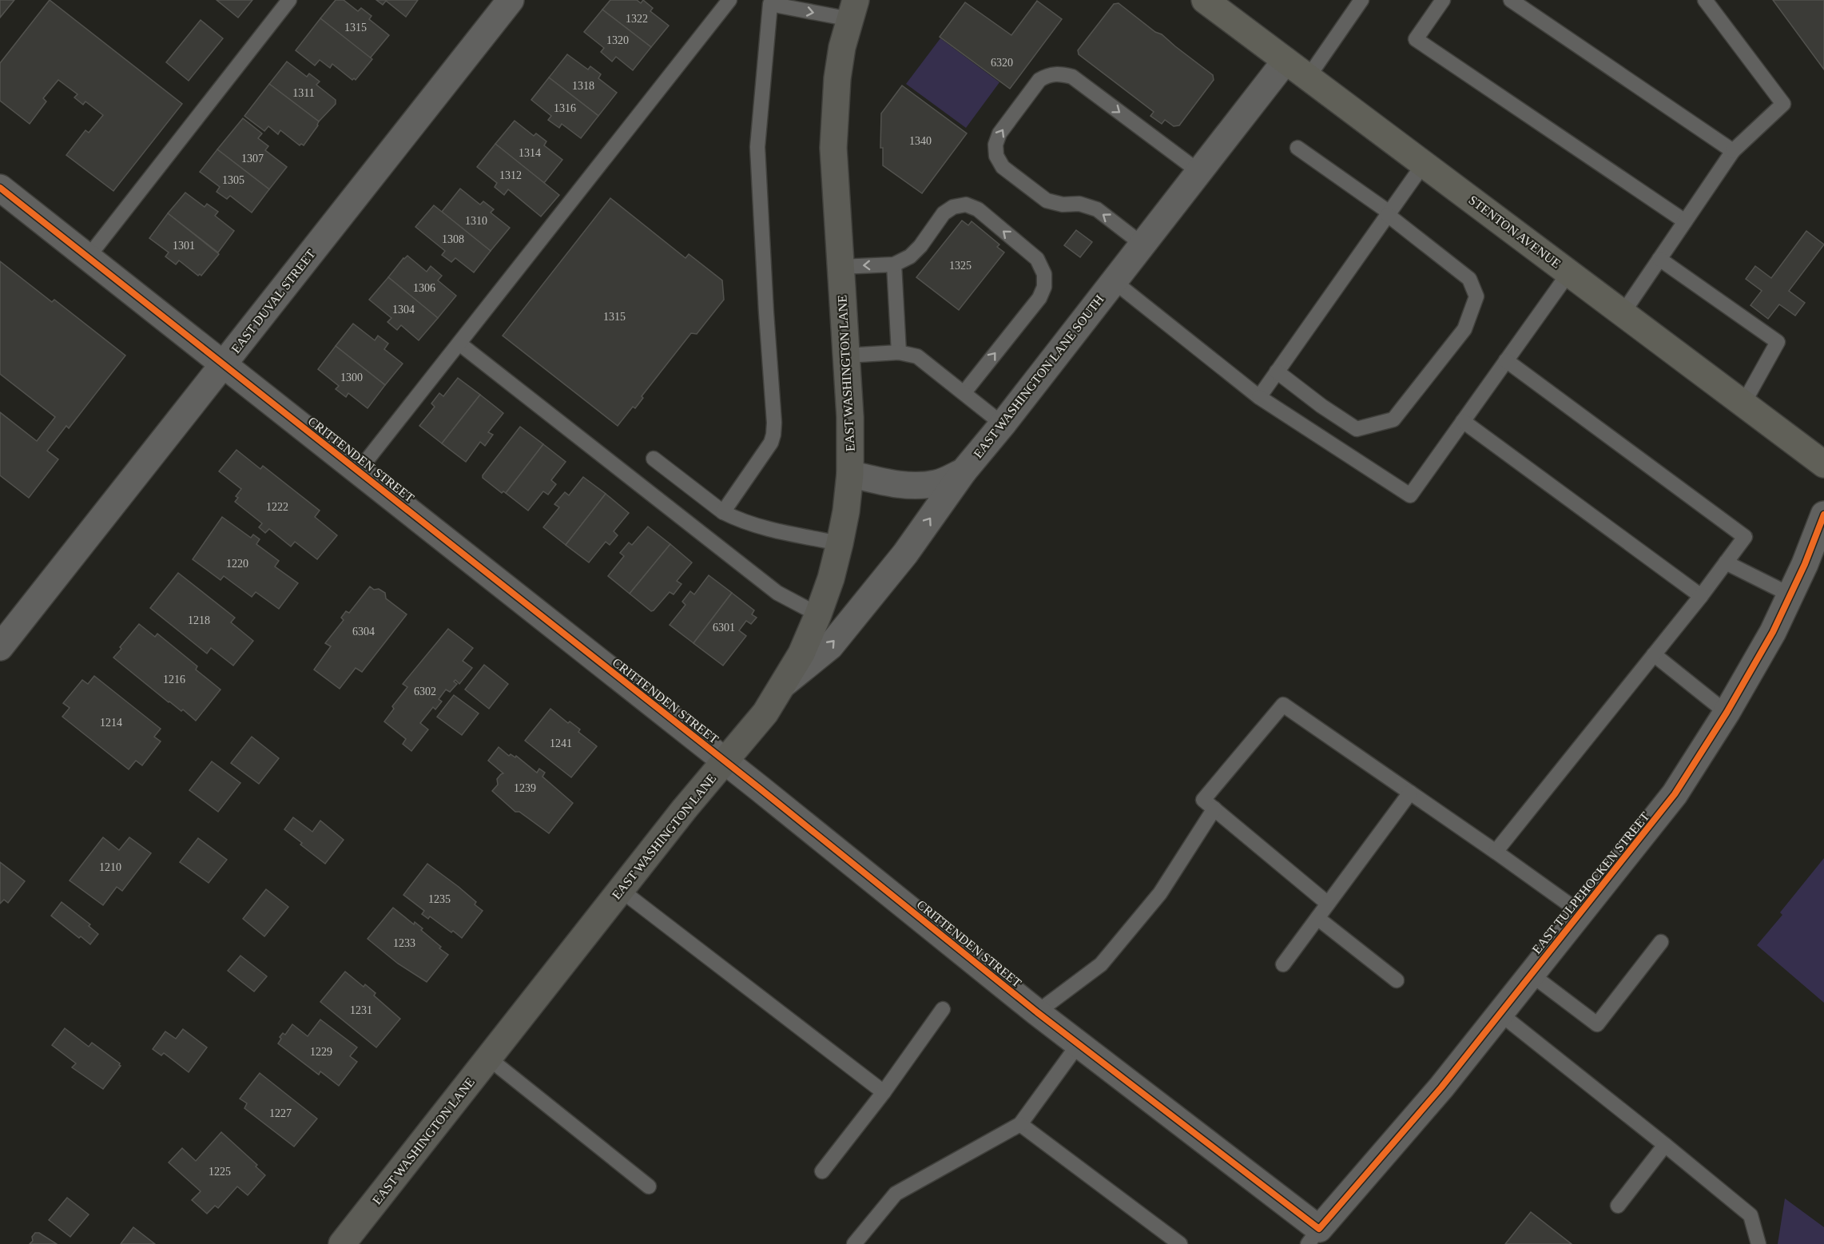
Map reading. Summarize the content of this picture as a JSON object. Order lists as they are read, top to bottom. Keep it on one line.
{"streets":{"main road":["STENTON AVENUE","EAST WASHINGTON LANE"],"street":["EAST DUVAL STREET","EAST WASHINGTON LANE SOUTH","CRITTENDEN STREET","EAST TULPEHOCKEN STREET"]},"crossings":[["STENTON AVENUE","EAST WASHINGTON LANE SOUTH"],["EAST DUVAL STREET","CRITTENDEN STREET"],["EAST WASHINGTON LANE","EAST WASHINGTON LANE SOUTH"],["EAST WASHINGTON LANE","CRITTENDEN STREET"],["CRITTENDEN STREET","EAST TULPEHOCKEN STREET"]],"house_numbers":["1322","1315","1320","6320","1318","1311","1316","1340","1314","1307","1312","1305","1310","1308","1301","1325","1306","1304","1315","1300","1222","1220","1218","6301","6304","1216","6302","1214","1241","1239","1210","1235","1233","1231","1229","1227","1225"]}
